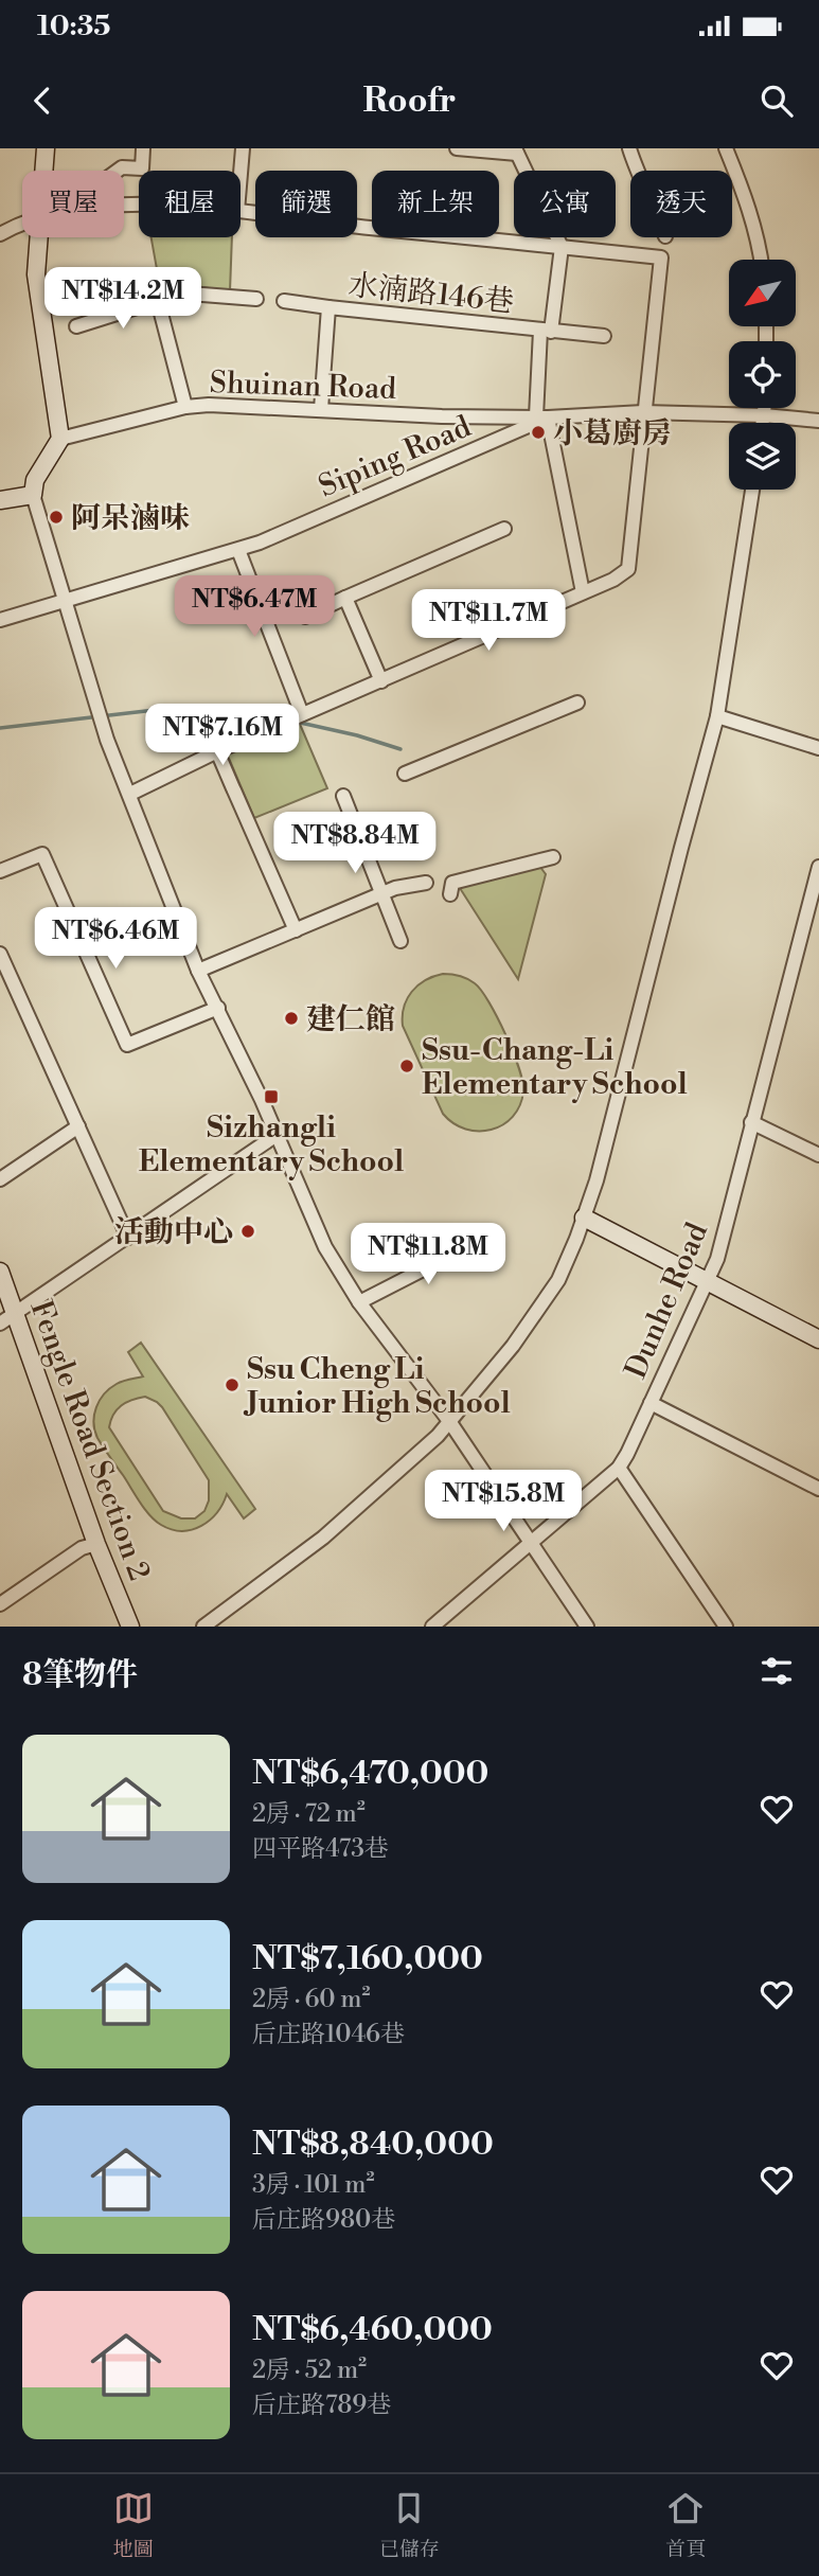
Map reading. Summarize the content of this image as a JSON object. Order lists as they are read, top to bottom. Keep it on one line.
{"streets":{"street":["水湳路146巷","Shuinan Road","Siping Road","Dunhe Road","Fengle Road Section 2"]},"crossings":[["水湳路146巷","Shuinan Road"],["Shuinan Road","Siping Road"]],"places":{"other":["小葛廚房","阿呆滷味","建仁館","Ssu-Chang-Li Elementary School","活動中心","Ssu Cheng Li Junior High School"],"transit":["Sizhangli Elementary School"]},"north":"bottom left","page":{"status":"10:35","header":"Roofr","chip":["買屋","租屋","篩選","新上架","公寓","透天"],"price":["NT$14.2M","NT$6.47M","NT$11.7M","NT$7.16M","NT$8.84M","NT$6.46M","NT$11.8M","NT$15.8M"],"heading":"8筆物件","list":[{"name":"NT$6,470,000","note":"2房 · 72 m² · 四平路473巷"},{"name":"NT$7,160,000","note":"2房 · 60 m² · 后庄路1046巷"},{"name":"NT$8,840,000","note":"3房 · 101 m² · 后庄路980巷"},{"name":"NT$6,460,000","note":"2房 · 52 m² · 后庄路789巷"}],"tabs":["地圖","已儲存","首頁"]}}
